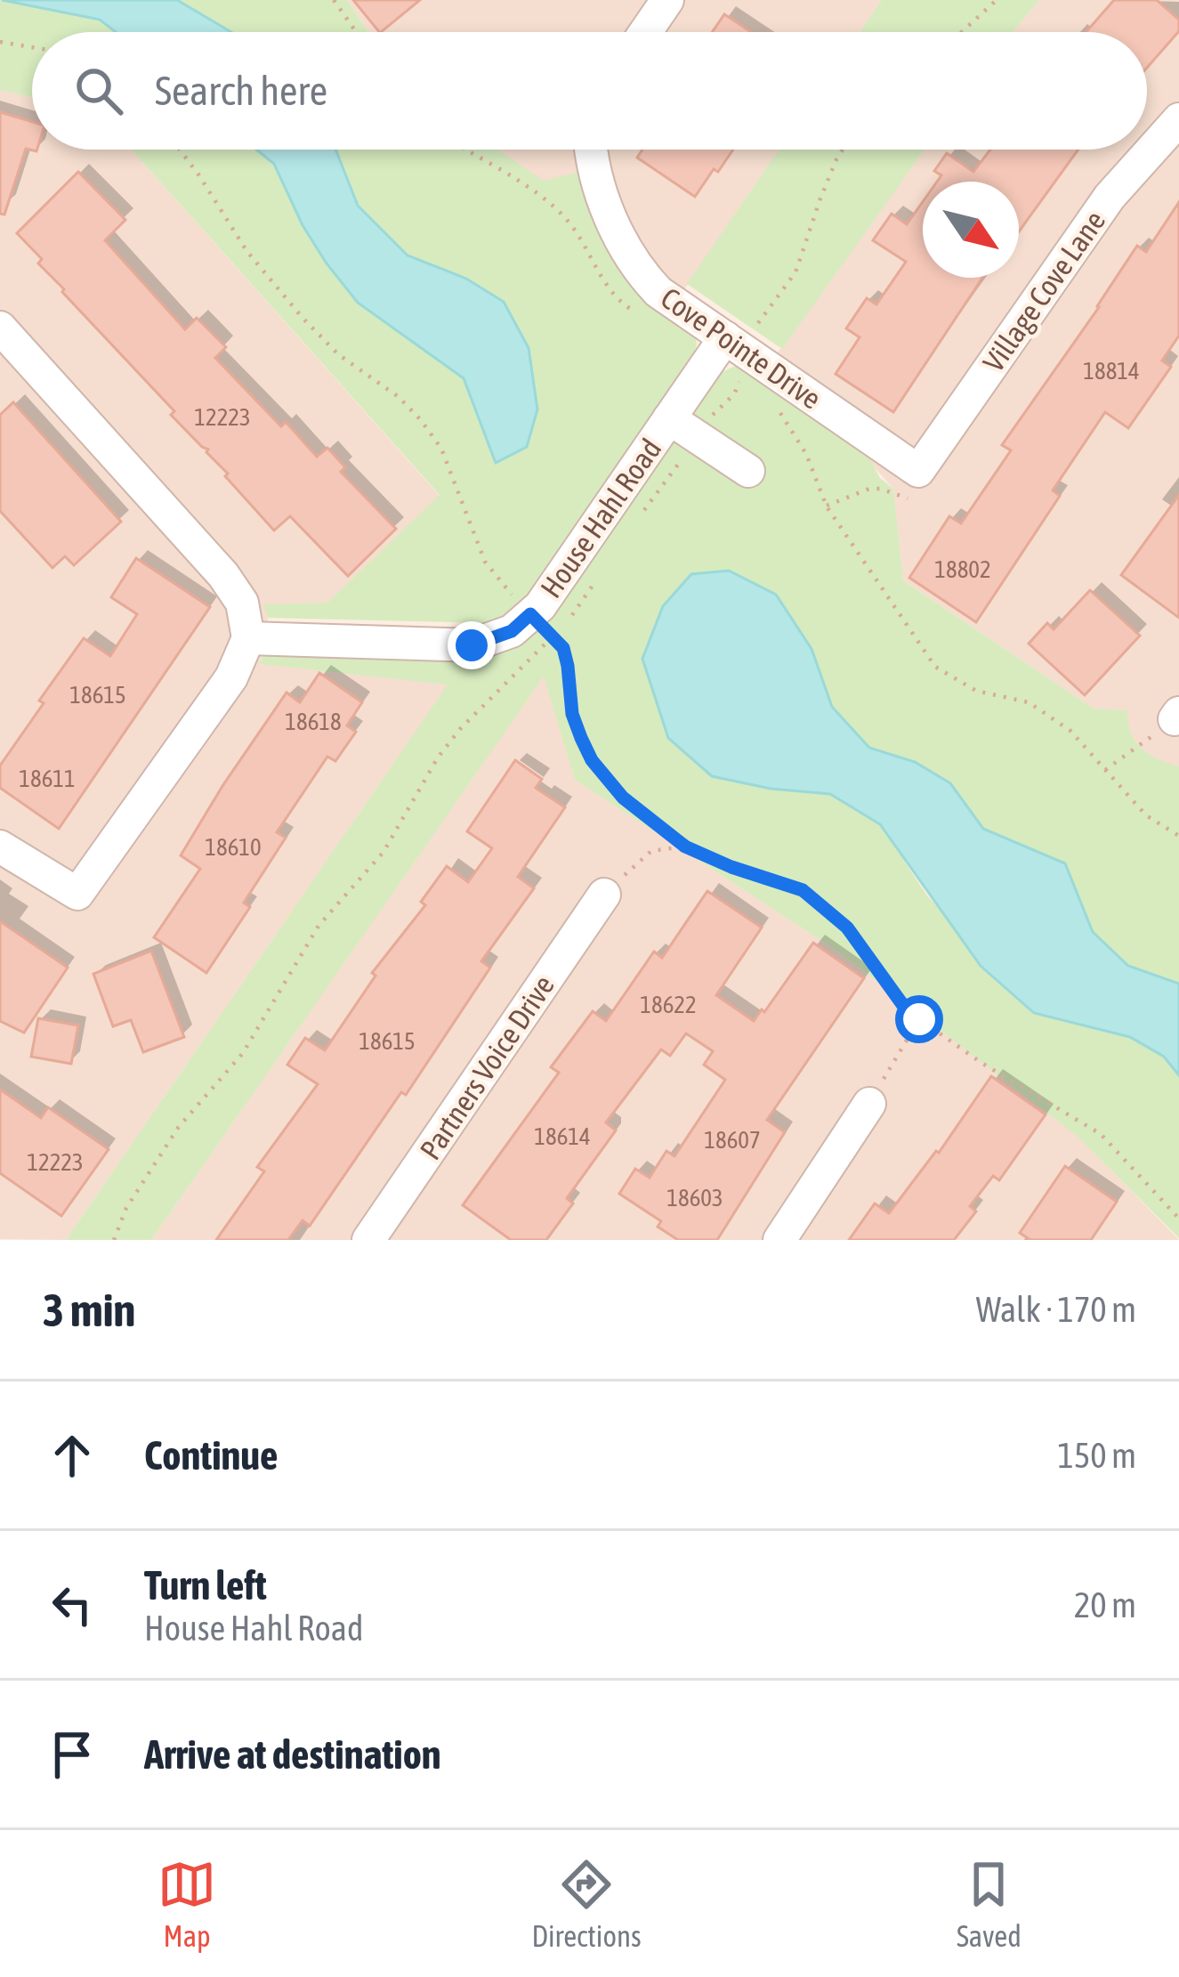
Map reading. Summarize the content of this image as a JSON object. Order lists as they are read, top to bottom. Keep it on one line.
{"streets":{"street":["Village Cove Lane","Cove Pointe Drive","House Hahl Road","Partners Voice Drive"]},"crossings":[["Village Cove Lane","Cove Pointe Drive"],["Cove Pointe Drive","House Hahl Road"]],"house_numbers":["18814","12223","18802","18615","18618","18611","18610","18622","18615","18614","18607","12223","18603"],"north":"bottom right","page":{"search":"Search here","heading":["3 min","Walk · 170 m"],"list":[["Continue","150 m"],["Turn left","House Hahl Road","20 m"],"Arrive at destination"],"nav":["Map","Directions","Saved"]}}
